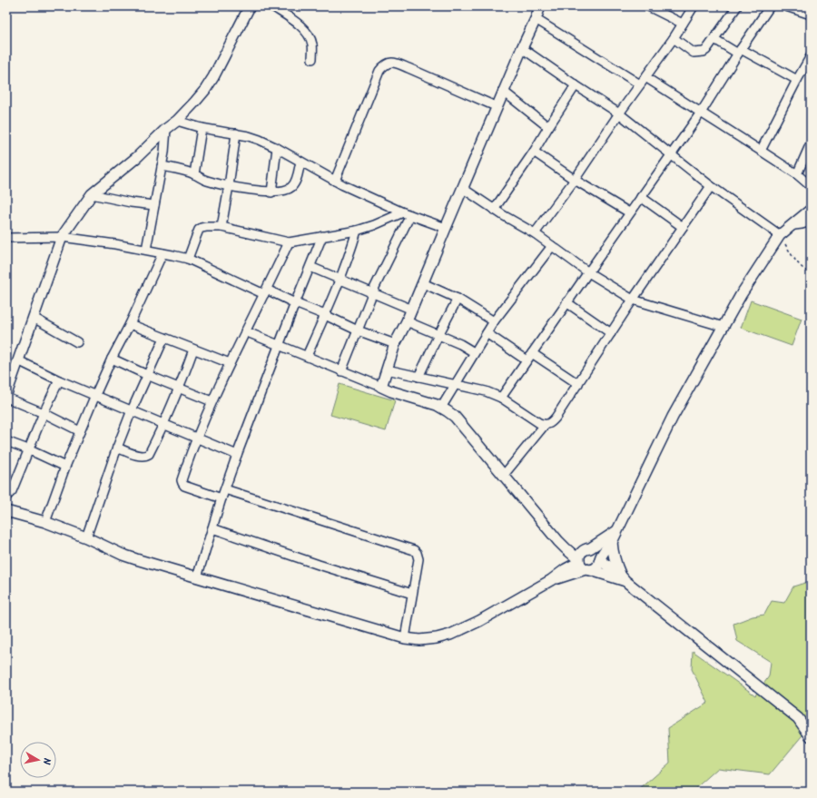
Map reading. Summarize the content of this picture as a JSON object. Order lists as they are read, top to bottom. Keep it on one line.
{"north":"right"}
